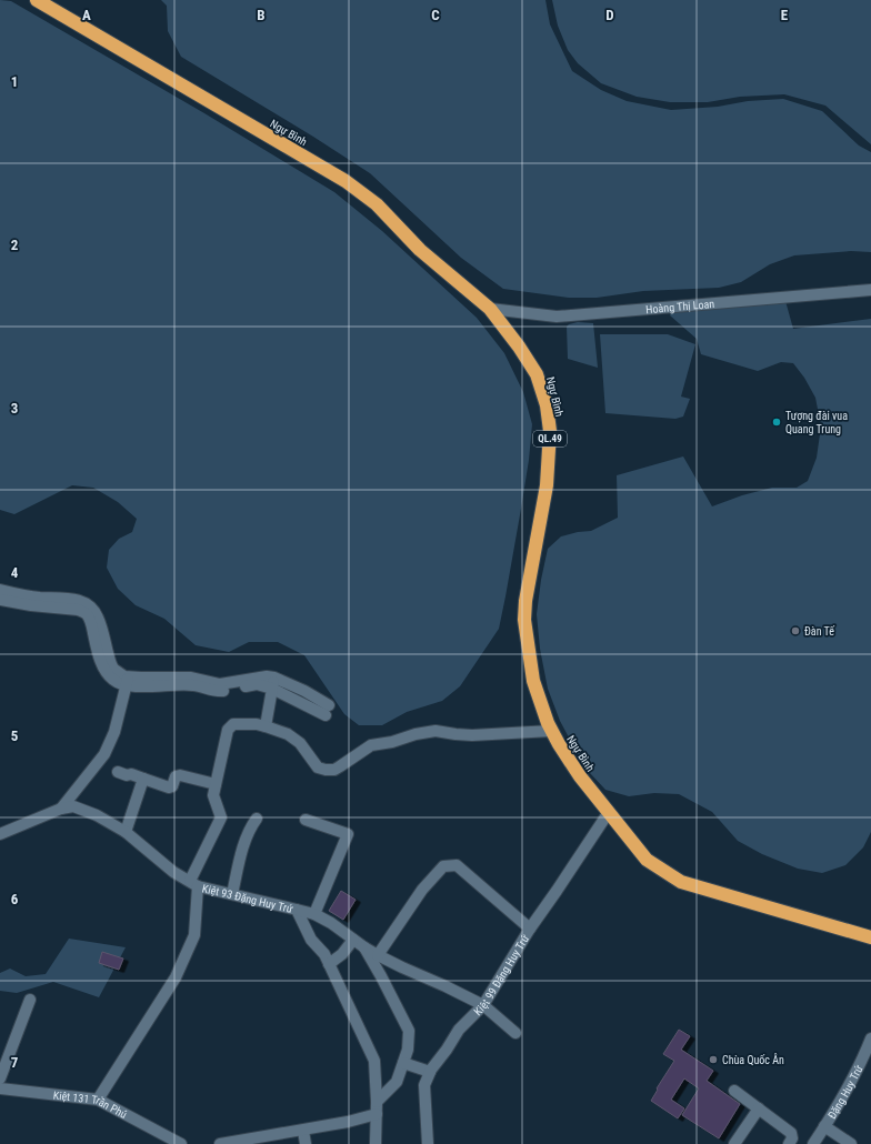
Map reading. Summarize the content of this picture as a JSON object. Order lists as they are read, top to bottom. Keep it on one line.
{"streets":{"highway":["Ngự Bình","QL.49"],"street":["Hoàng Thị Loan","Kiệt 93 Đặng Huy Trứ","Kiệt 99 Đặng Huy Trứ","Đặng Huy Trứ","Kiệt 131 Trần Phú"]},"crossings":[["Ngự Bình","Hoàng Thị Loan"],["Ngự Bình","Kiệt 99 Đặng Huy Trứ"]],"places":["Tượng đài vua Quang Trung","Đàn Tế","Chùa Quốc Ân"],"grid":{"columns":["A","B","C","D","E"],"rows":["1","2","3","4","5","6","7"]}}
